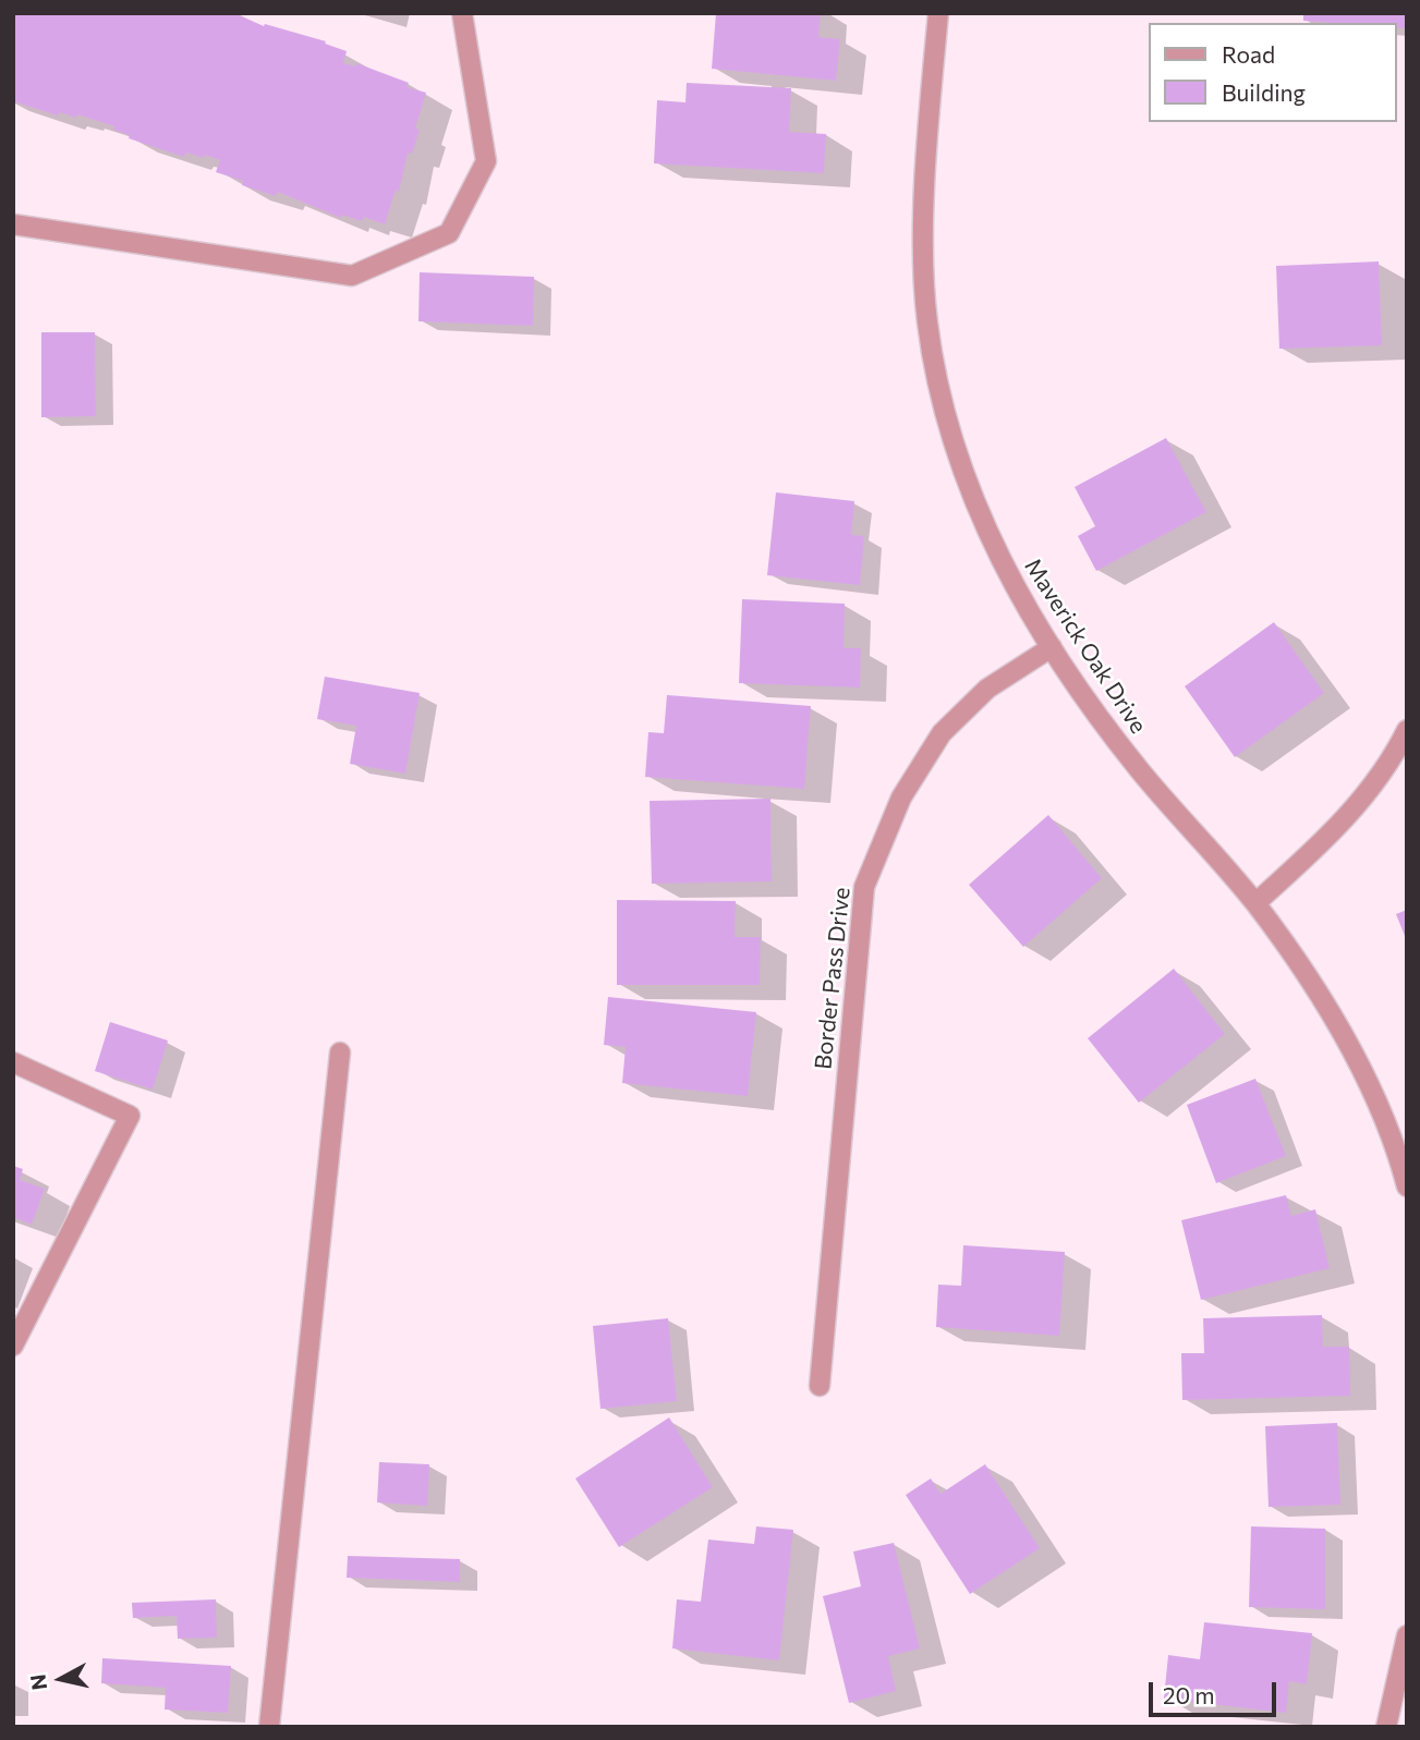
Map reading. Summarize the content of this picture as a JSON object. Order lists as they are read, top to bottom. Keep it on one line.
{"streets":{"street":["Maverick Oak Drive","Border Pass Drive"]},"crossings":[["Maverick Oak Drive","Border Pass Drive"]],"legend":["Road","Building"],"scale_bar":"20 m","north":"left"}
